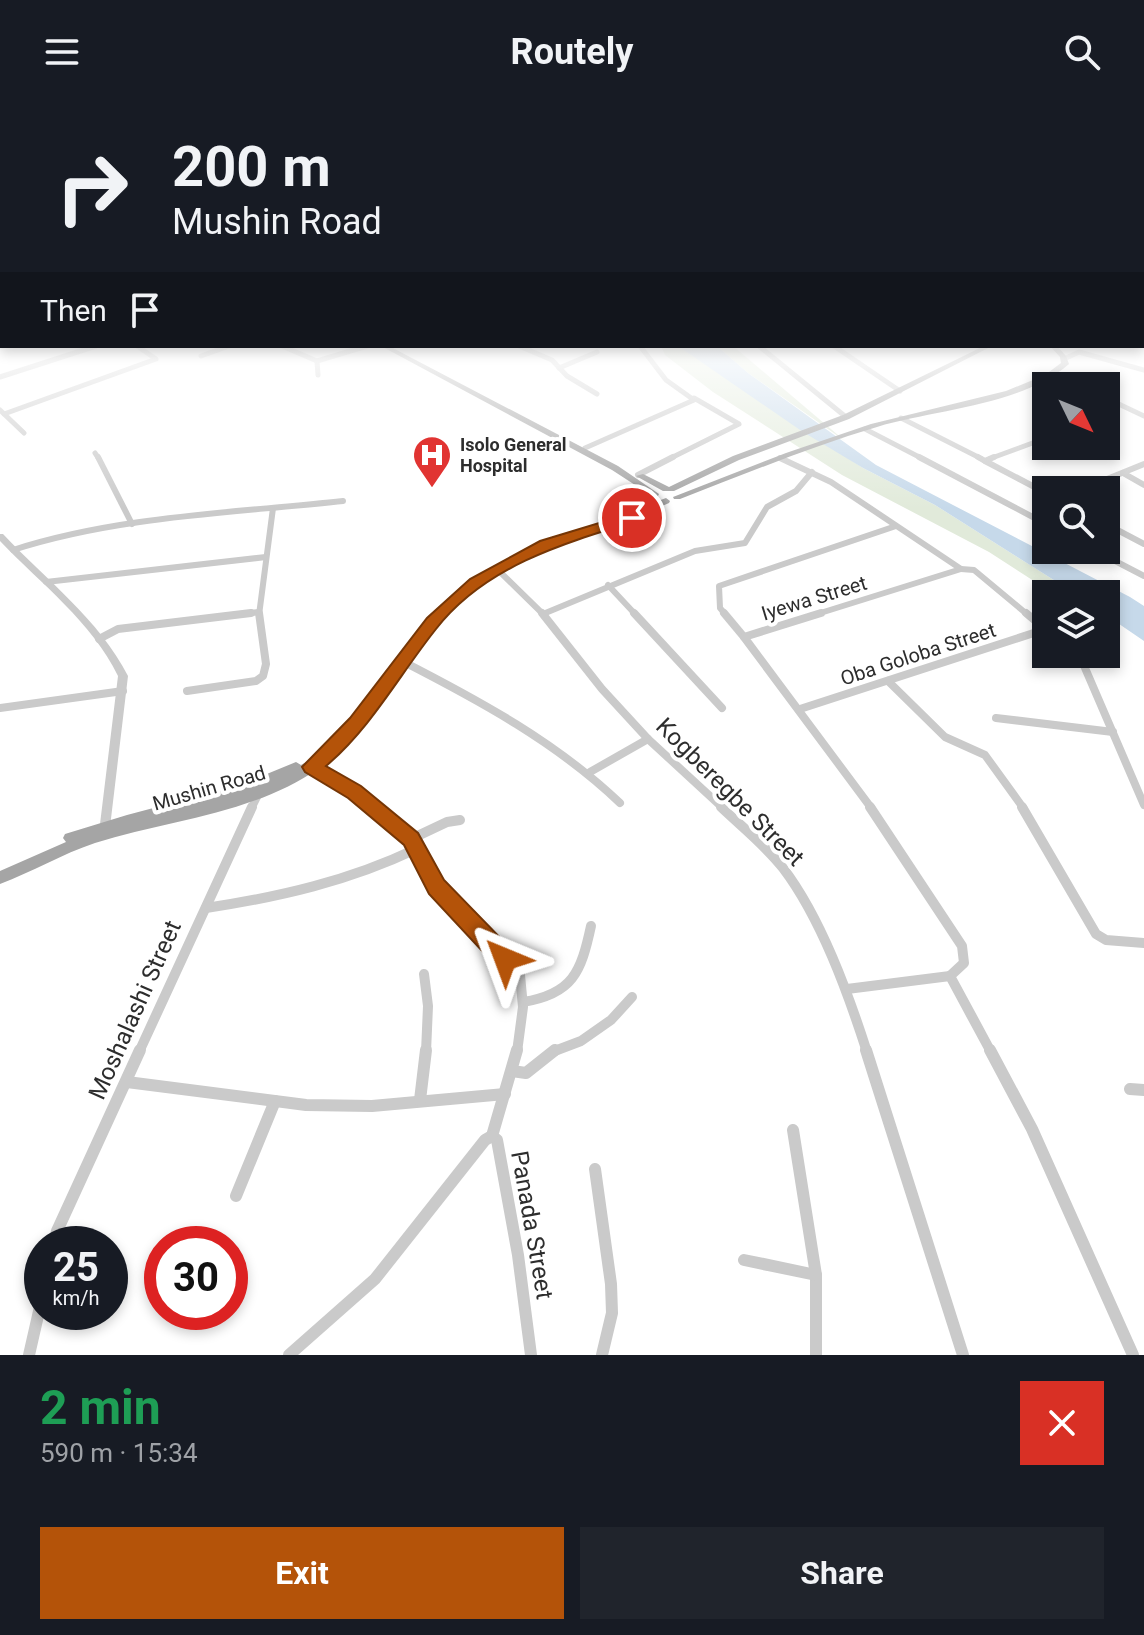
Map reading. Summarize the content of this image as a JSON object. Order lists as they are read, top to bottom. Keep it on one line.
{"streets":{"main road":["Mushin Road"],"street":["Iyewa Street","Oba Goloba Street","Kogberegbe Street","Moshalashi Street","Panada Street"]},"crossings":[["Iyewa Street","Oba Goloba Street"],["Mushin Road","Kogberegbe Street"],["Mushin Road","Moshalashi Street"],["Mushin Road","Panada Street"]],"places":{"hospital":["Isolo General Hospital"]},"north":"bottom right","page":{"header":"Routely","turn":["200 m","Mushin Road"],"then":"Then","speed":"25 km/h","limit":"30","heading":["2 min","590 m · 15:34"],"buttons":["Exit","Share"]}}
